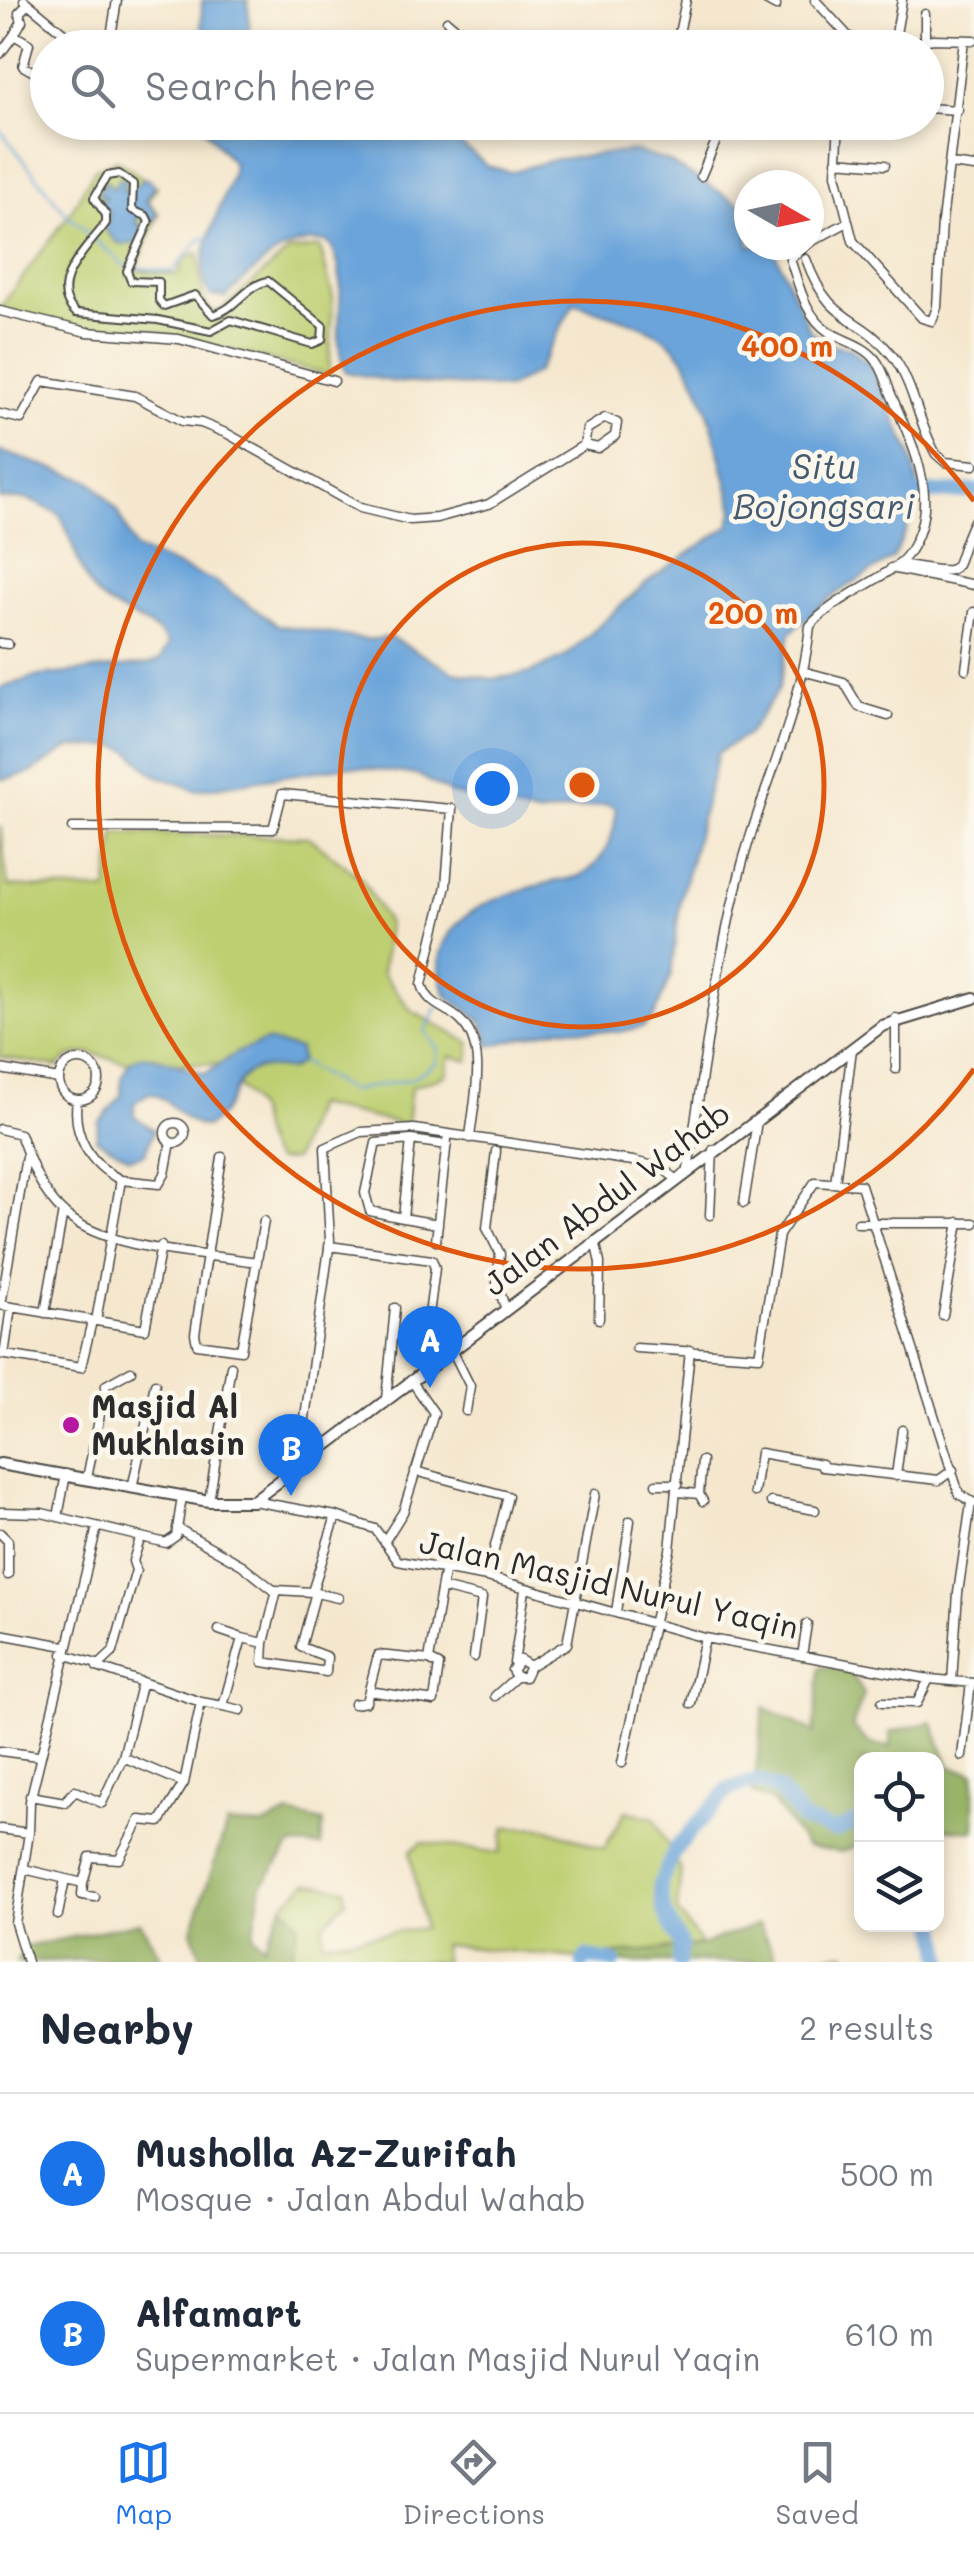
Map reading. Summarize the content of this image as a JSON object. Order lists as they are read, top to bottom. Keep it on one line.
{"streets":{"street":["Jalan Abdul Wahab","Jalan Masjid Nurul Yaqin"]},"crossings":[["Jalan Abdul Wahab","Jalan Masjid Nurul Yaqin"]],"water":["Situ Bojongsari"],"places":["Masjid Al Mukhlasin"],"north":"right","page":{"search":"Search here","pins":["A","B"],"heading":["Nearby","2 results"],"list":[{"mark":"A","name":"Musholla Az-Zurifah","note":"Mosque · Jalan Abdul Wahab","value":"500 m"},{"mark":"B","name":"Alfamart","note":"Supermarket · Jalan Masjid Nurul Yaqin","value":"610 m"}],"nav":["Map","Directions","Saved"]},"rings":["400 m","200 m"]}
